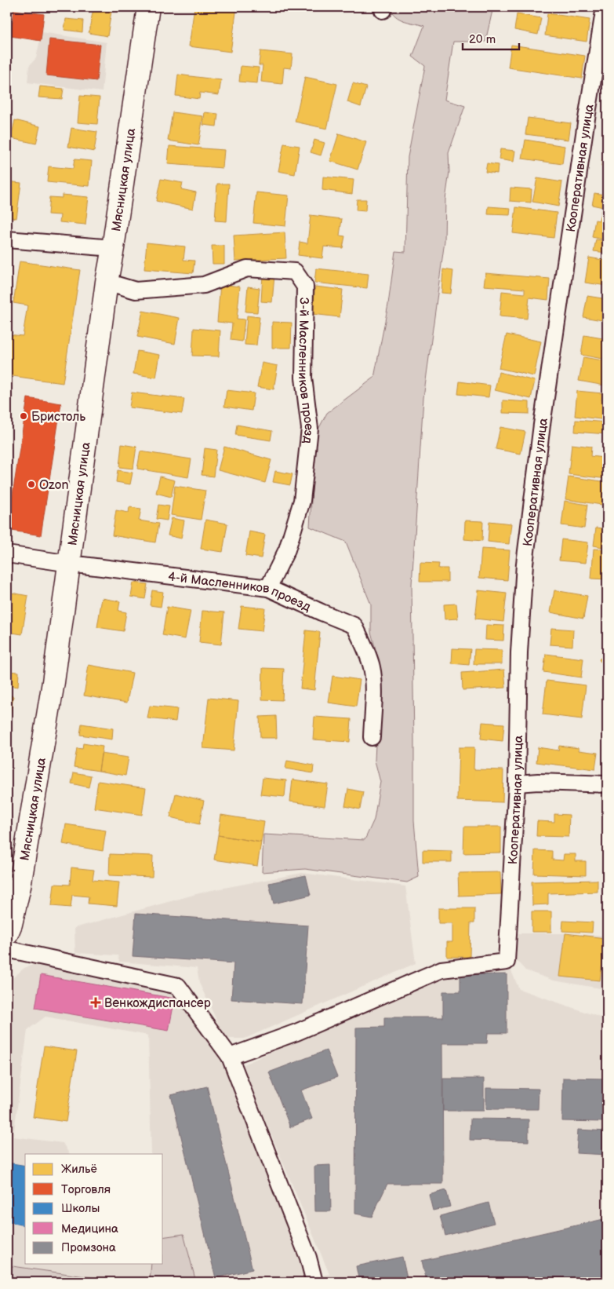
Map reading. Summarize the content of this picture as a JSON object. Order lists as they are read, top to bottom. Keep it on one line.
{"streets":{"main road":["Мясницкая улица"],"street":["Кооперативная улица","3-й Масленников проезд","4-й Масленников проезд"]},"crossings":[["Мясницкая улица","3-й Масленников проезд"],["Мясницкая улица","4-й Масленников проезд"],["3-й Масленников проезд","4-й Масленников проезд"]],"places":{"other":["Бристоль","Ozon"],"health":["Венкождиспансер"]},"legend":["Жильё","Торговля","Школы","Медицина","Промзона"],"scale_bar":"20 m"}
